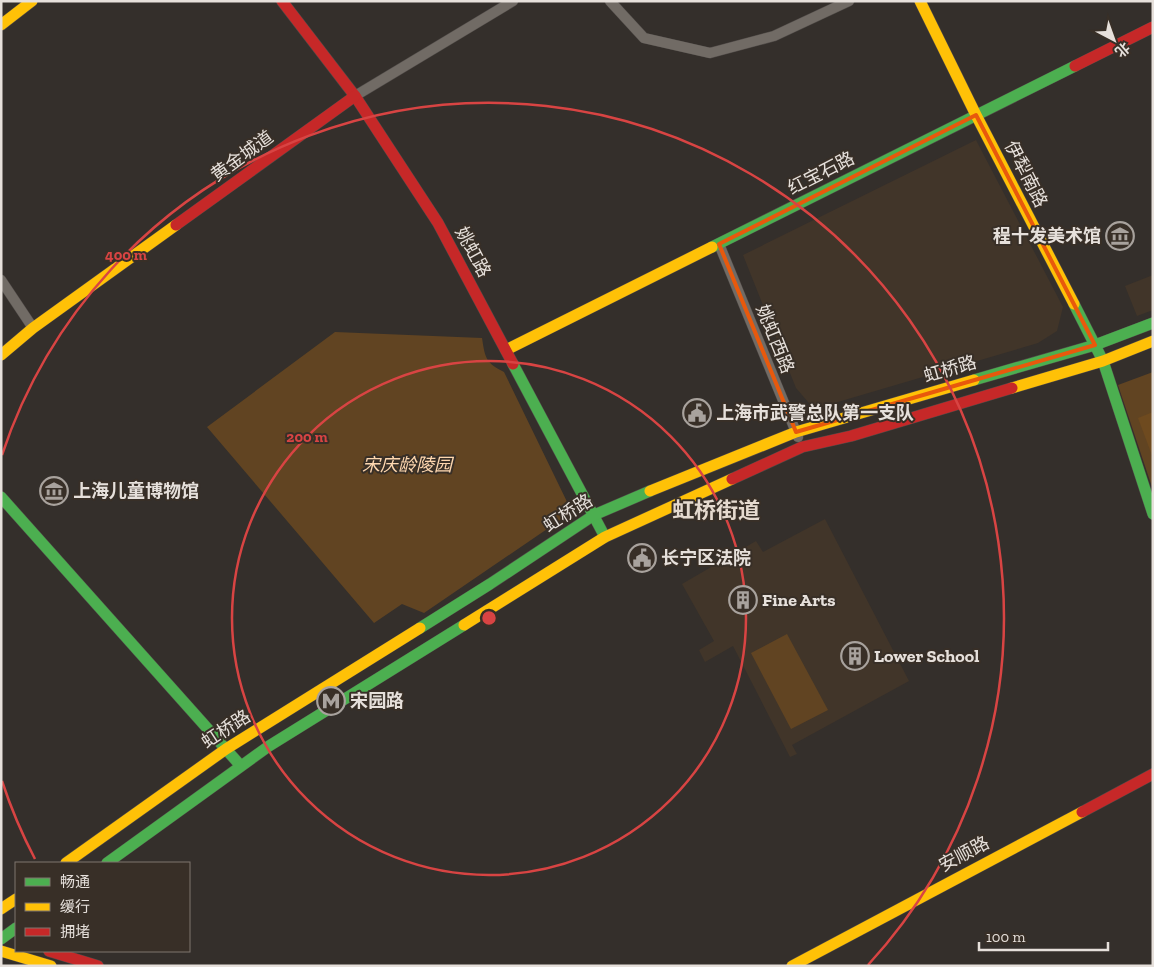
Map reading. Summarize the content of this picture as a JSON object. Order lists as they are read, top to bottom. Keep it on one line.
{"streets":{"main road":["黄金城道","红宝石路","伊犁南路","姚虹路","虹桥路","安顺路"],"street":["姚虹西路"]},"crossings":[["黄金城道","姚虹路"],["红宝石路","伊犁南路"],["红宝石路","姚虹路"],["红宝石路","姚虹西路"],["伊犁南路","虹桥路"],["姚虹路","虹桥路"],["姚虹西路","虹桥路"]],"districts":["虹桥街道"],"parks":["宋庆龄陵园"],"places":{"museum":["程十发美术馆","上海儿童博物馆"],"public building":["上海市武警总队第一支队","长宁区法院"],"building":["Fine Arts","Lower School"],"metro station":["宋园路"]},"legend":["畅通","缓行","拥堵"],"scale_bar":"100 m","north":"bottom right","rings":["400 m","200 m"]}
